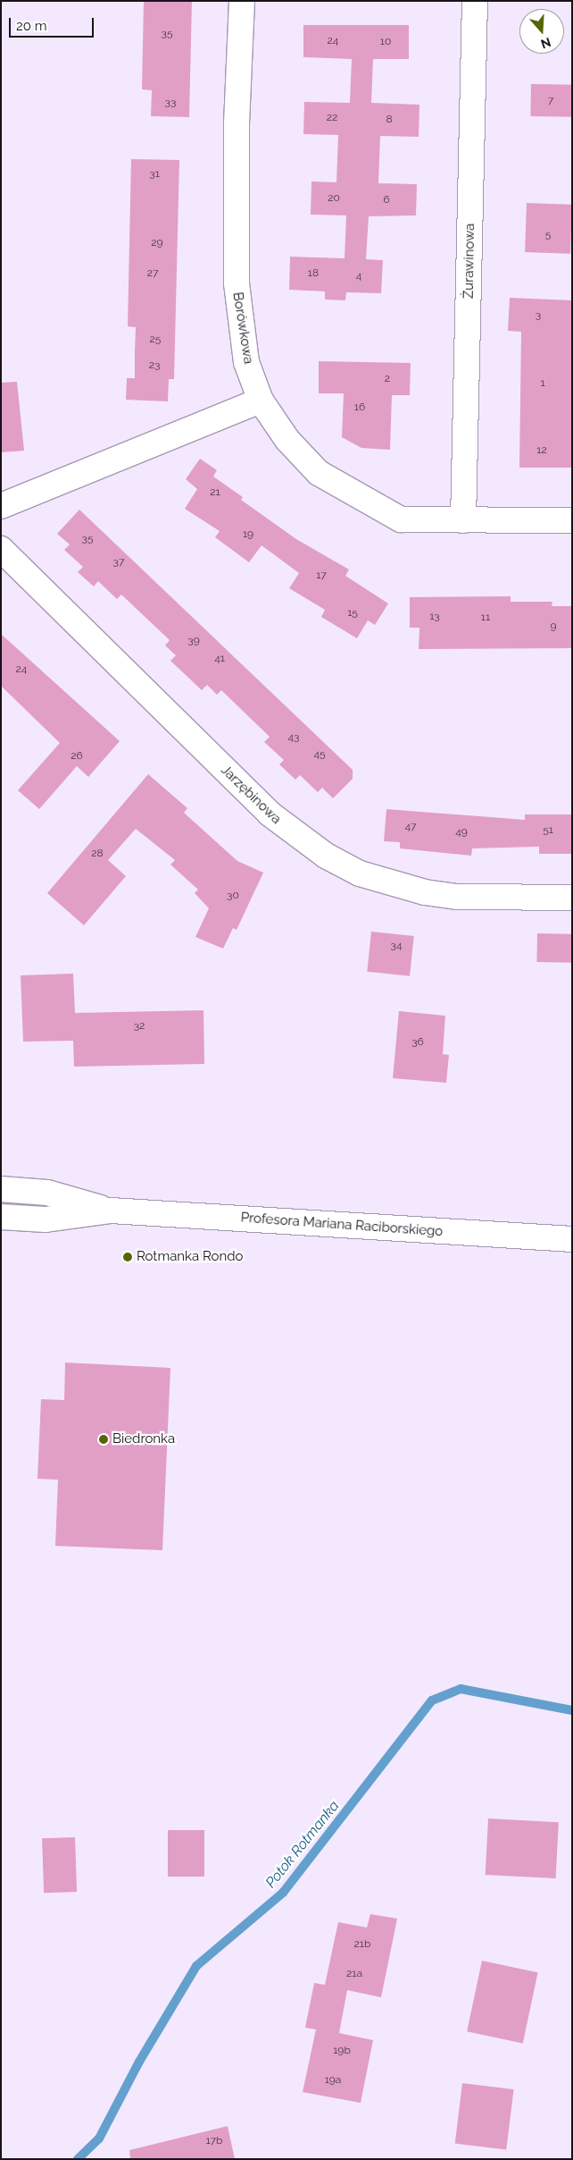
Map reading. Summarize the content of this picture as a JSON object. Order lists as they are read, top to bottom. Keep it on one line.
{"streets":{"street":["Żurawinowa","Borówkowa","Jarzębinowa","Profesora Mariana Raciborskiego"]},"crossings":[["Żurawinowa","Borówkowa"]],"water":["Potok Rotmanka"],"places":["Rotmanka Rondo","Biedronka"],"house_numbers":["35","24","10","7","33","22","8","31","20","6","5","29","27","18","4","3","25","23","2","1","16","12","21","19","35","37","17","15","13","11","9","39","41","24","43","45","26","47","51","49","28","30","34","32","36","21b","21a","19b","19a","17b"],"scale_bar":"20 m","north":"bottom"}
